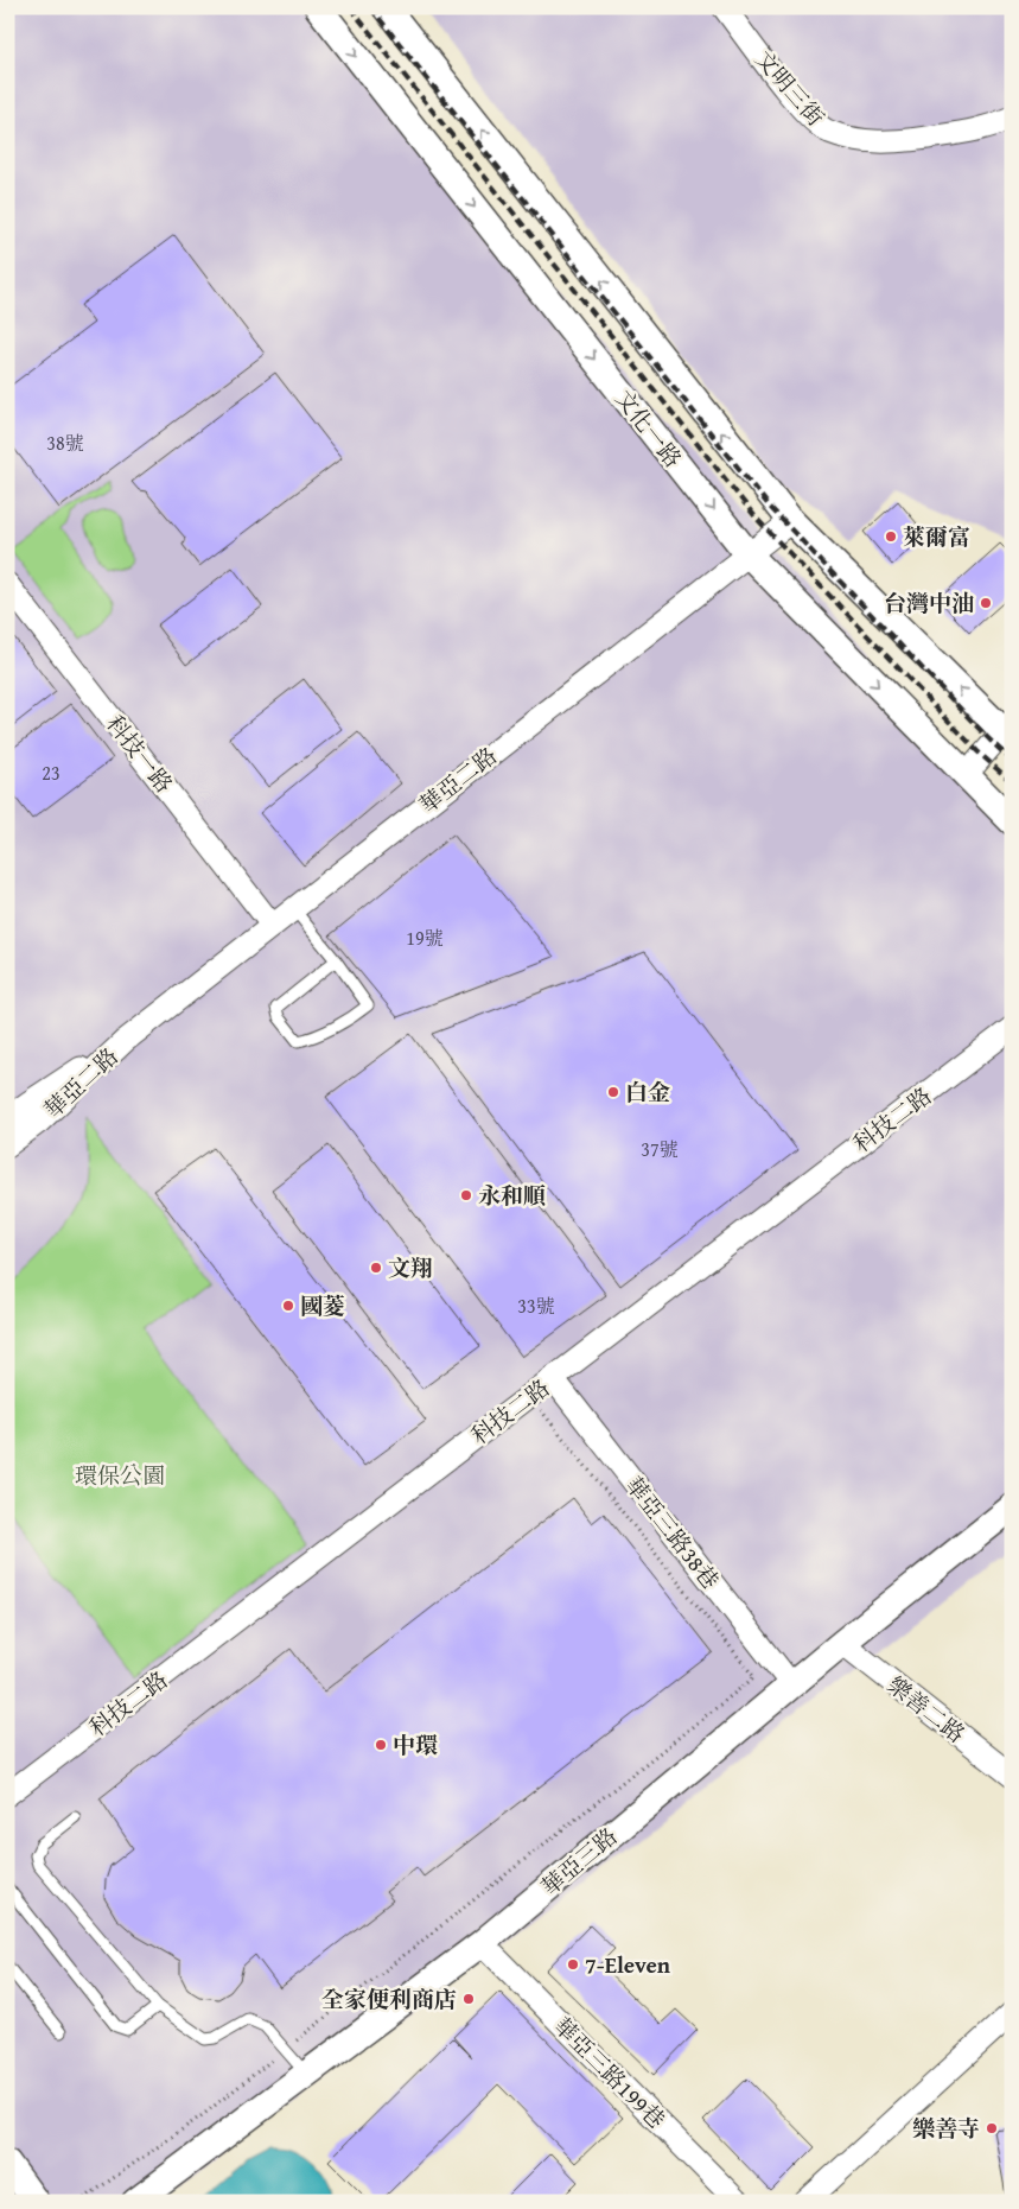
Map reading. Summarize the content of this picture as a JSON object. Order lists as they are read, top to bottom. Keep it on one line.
{"streets":{"street":["文明三街","文化一路","科技一路","華亞二路","科技二路","華亞三路38巷","樂善二路","華亞三路","華亞三路199巷"]},"crossings":[["文化一路","華亞二路"],["科技一路","華亞二路"],["科技二路","華亞三路38巷"],["華亞三路38巷","華亞三路"],["樂善二路","華亞三路"],["華亞三路","華亞三路199巷"]],"parks":["環保公園"],"places":["萊爾富","台灣中油","白金","永和順","文翔","國菱","中環","7-Eleven","全家便利商店","樂善寺"],"house_numbers":["38號","23","19號","37號","33號"]}
